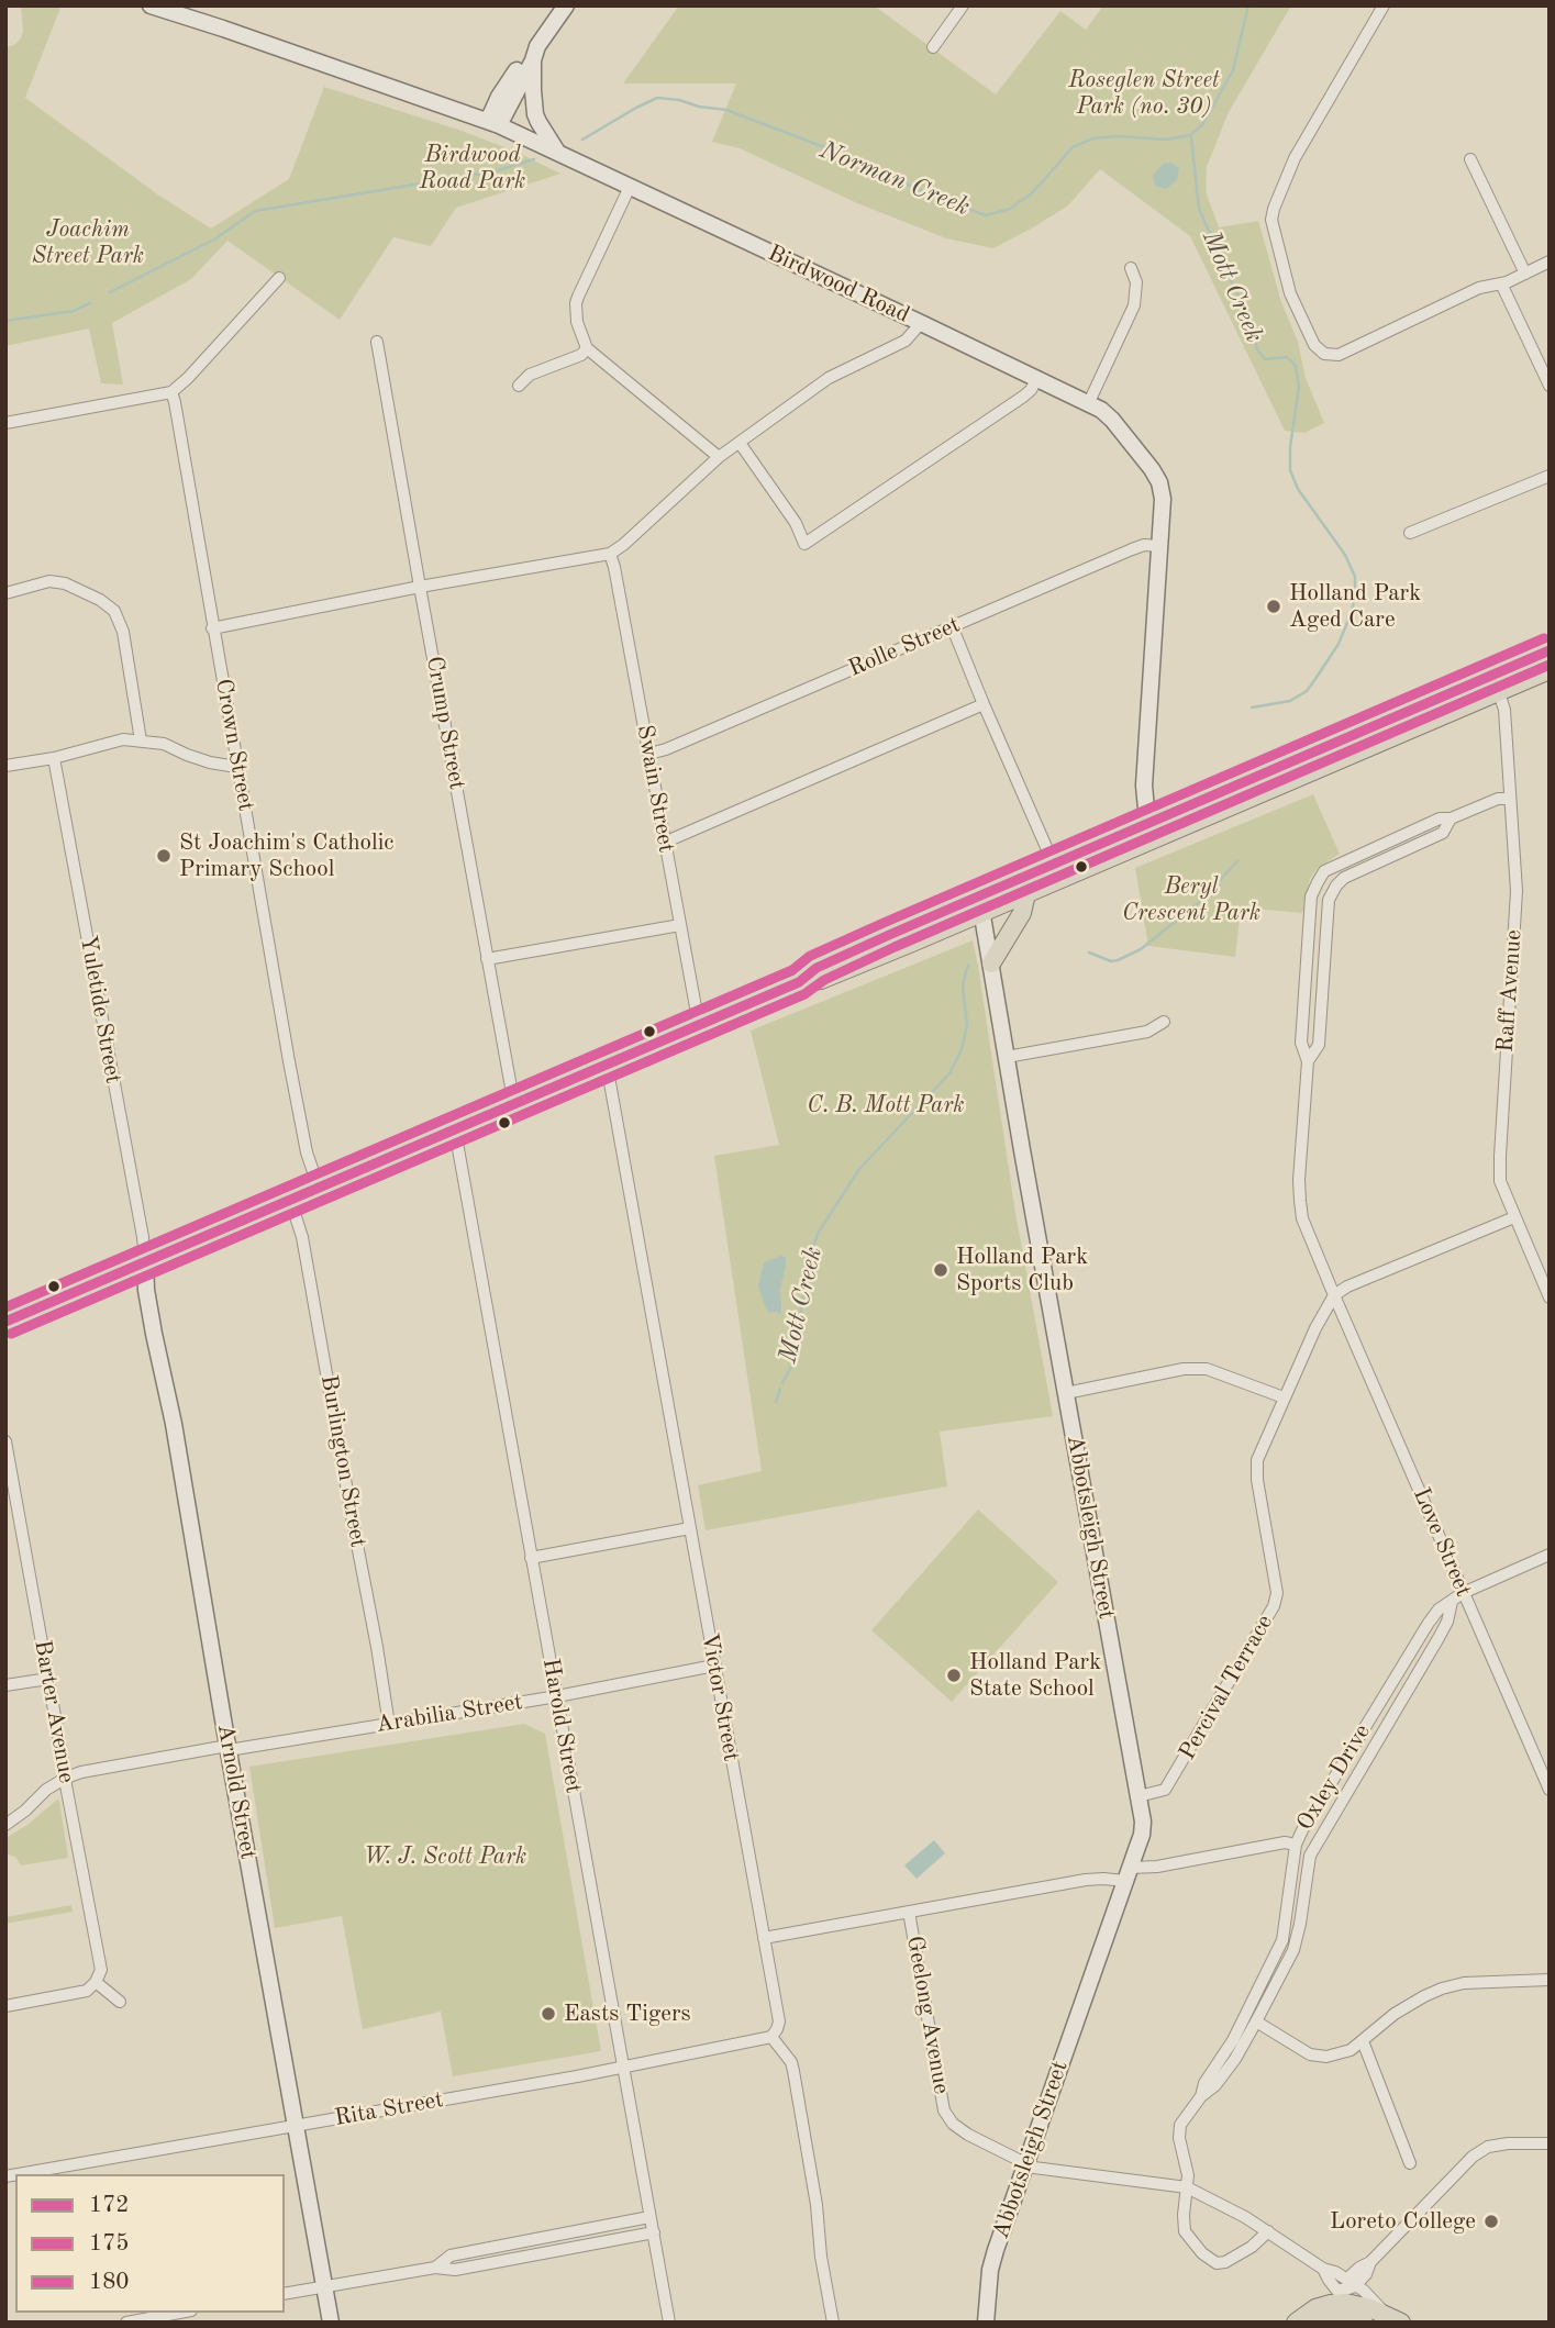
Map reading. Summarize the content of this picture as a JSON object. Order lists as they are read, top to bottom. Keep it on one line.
{"streets":{"street":["Birdwood Road","Rolle Street","Crump Street","Crown Street","Swain Street","Raff Avenue","Yuletide Street","Burlington Street","Abbotsleigh Street","Love Street","Percival Terrace","Victor Street","Barter Avenue","Arabilia Street","Harold Street","Oxley Drive","Arnold Street","Geelong Avenue","Rita Street"]},"crossings":[["Birdwood Road","Rolle Street"],["Rolle Street","Swain Street"],["Yuletide Street","Arnold Street"],["Burlington Street","Arabilia Street"],["Abbotsleigh Street","Percival Terrace"],["Abbotsleigh Street","Geelong Avenue"],["Love Street","Percival Terrace"],["Love Street","Oxley Drive"],["Victor Street","Arabilia Street"],["Victor Street","Rita Street"],["Barter Avenue","Arabilia Street"],["Arabilia Street","Harold Street"],["Arabilia Street","Arnold Street"],["Harold Street","Rita Street"],["Oxley Drive","Geelong Avenue"],["Arnold Street","Rita Street"]],"water":["Norman Creek","Mott Creek"],"parks":["Roseglen Street Park (no. 30)","Birdwood Road Park","Joachim Street Park","Beryl Crescent Park","C. B. Mott Park","W. J. Scott Park"],"places":["Holland Park Aged Care","St Joachim's Catholic Primary School","Holland Park Sports Club","Holland Park State School","Easts Tigers","Loreto College"],"lines":["transit line 180","transit line 172","transit line 175"],"legend":["172","175","180"]}
